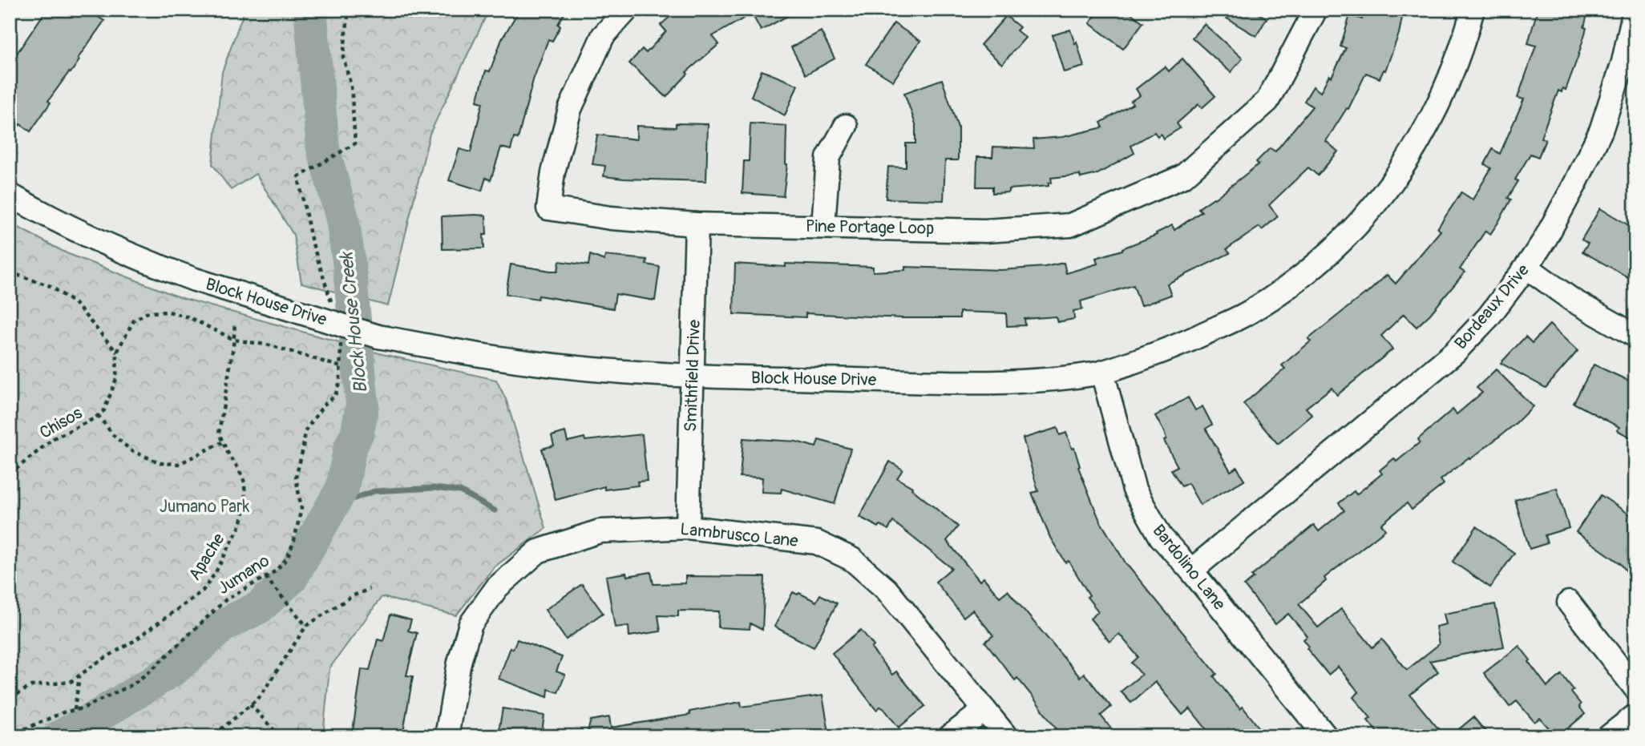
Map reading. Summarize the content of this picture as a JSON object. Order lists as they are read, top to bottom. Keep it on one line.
{"streets":{"street":["Pine Portage Loop","Block House Drive","Bordeaux Drive","Smithfield Drive","Lambrusco Lane","Bardolino Lane"],"path":["Chisos","Apache","Jumano"]},"crossings":[["Pine Portage Loop","Smithfield Drive"],["Block House Drive","Smithfield Drive"],["Block House Drive","Bardolino Lane"],["Bordeaux Drive","Bardolino Lane"],["Smithfield Drive","Lambrusco Lane"],["Chisos","Apache"]],"water":["Block House Creek"],"parks":["Jumano Park"]}
